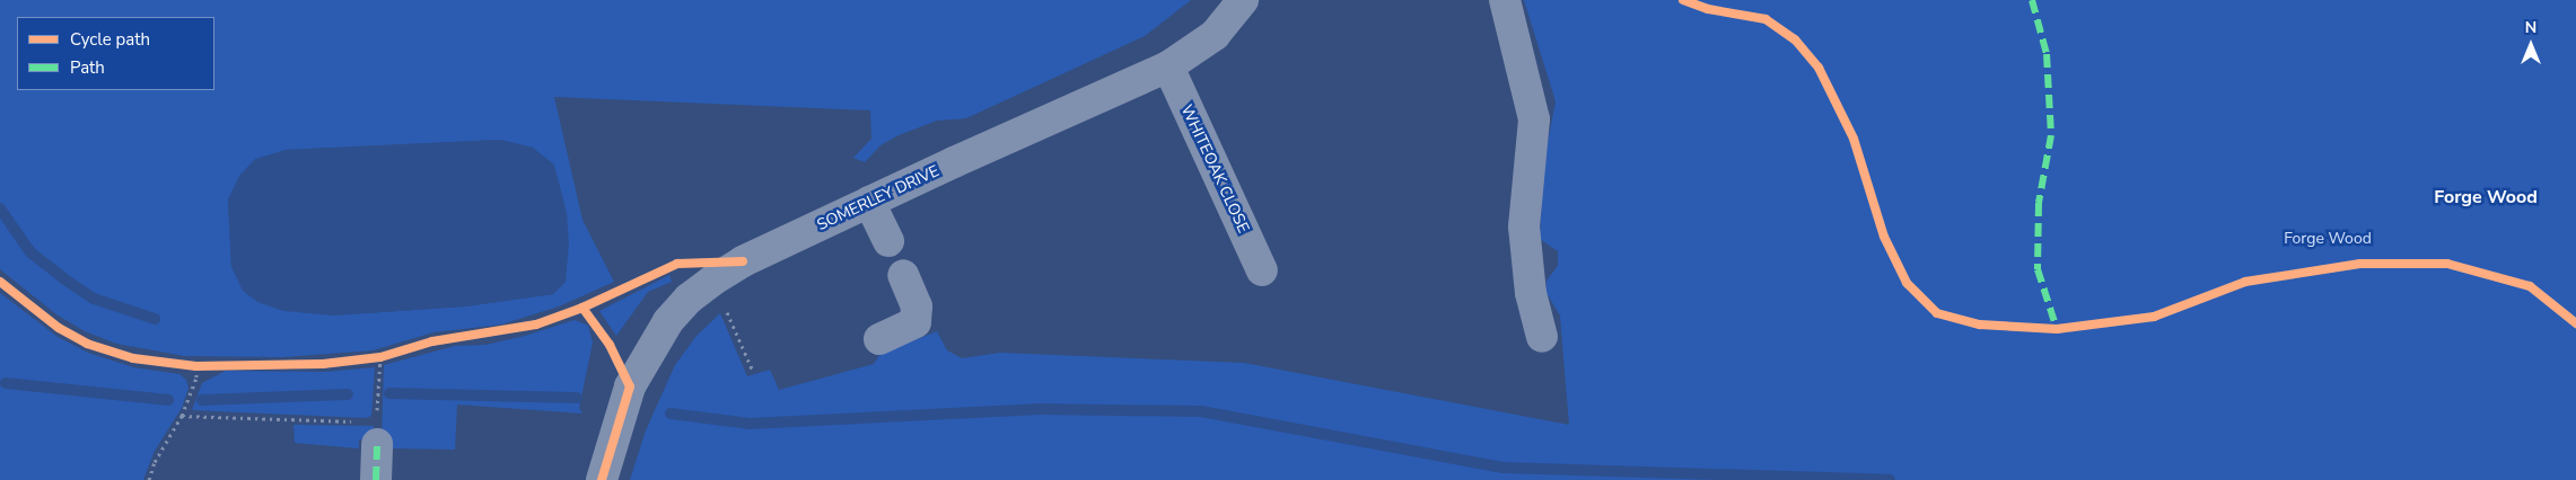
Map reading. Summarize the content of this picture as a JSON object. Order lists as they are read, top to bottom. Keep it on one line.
{"streets":{"street":["WHITEOAK CLOSE","SOMERLEY DRIVE"]},"crossings":[["WHITEOAK CLOSE","SOMERLEY DRIVE"]],"districts":["Forge Wood"],"parks":["Forge Wood"],"legend":["Cycle path","Path"],"north":"top"}
